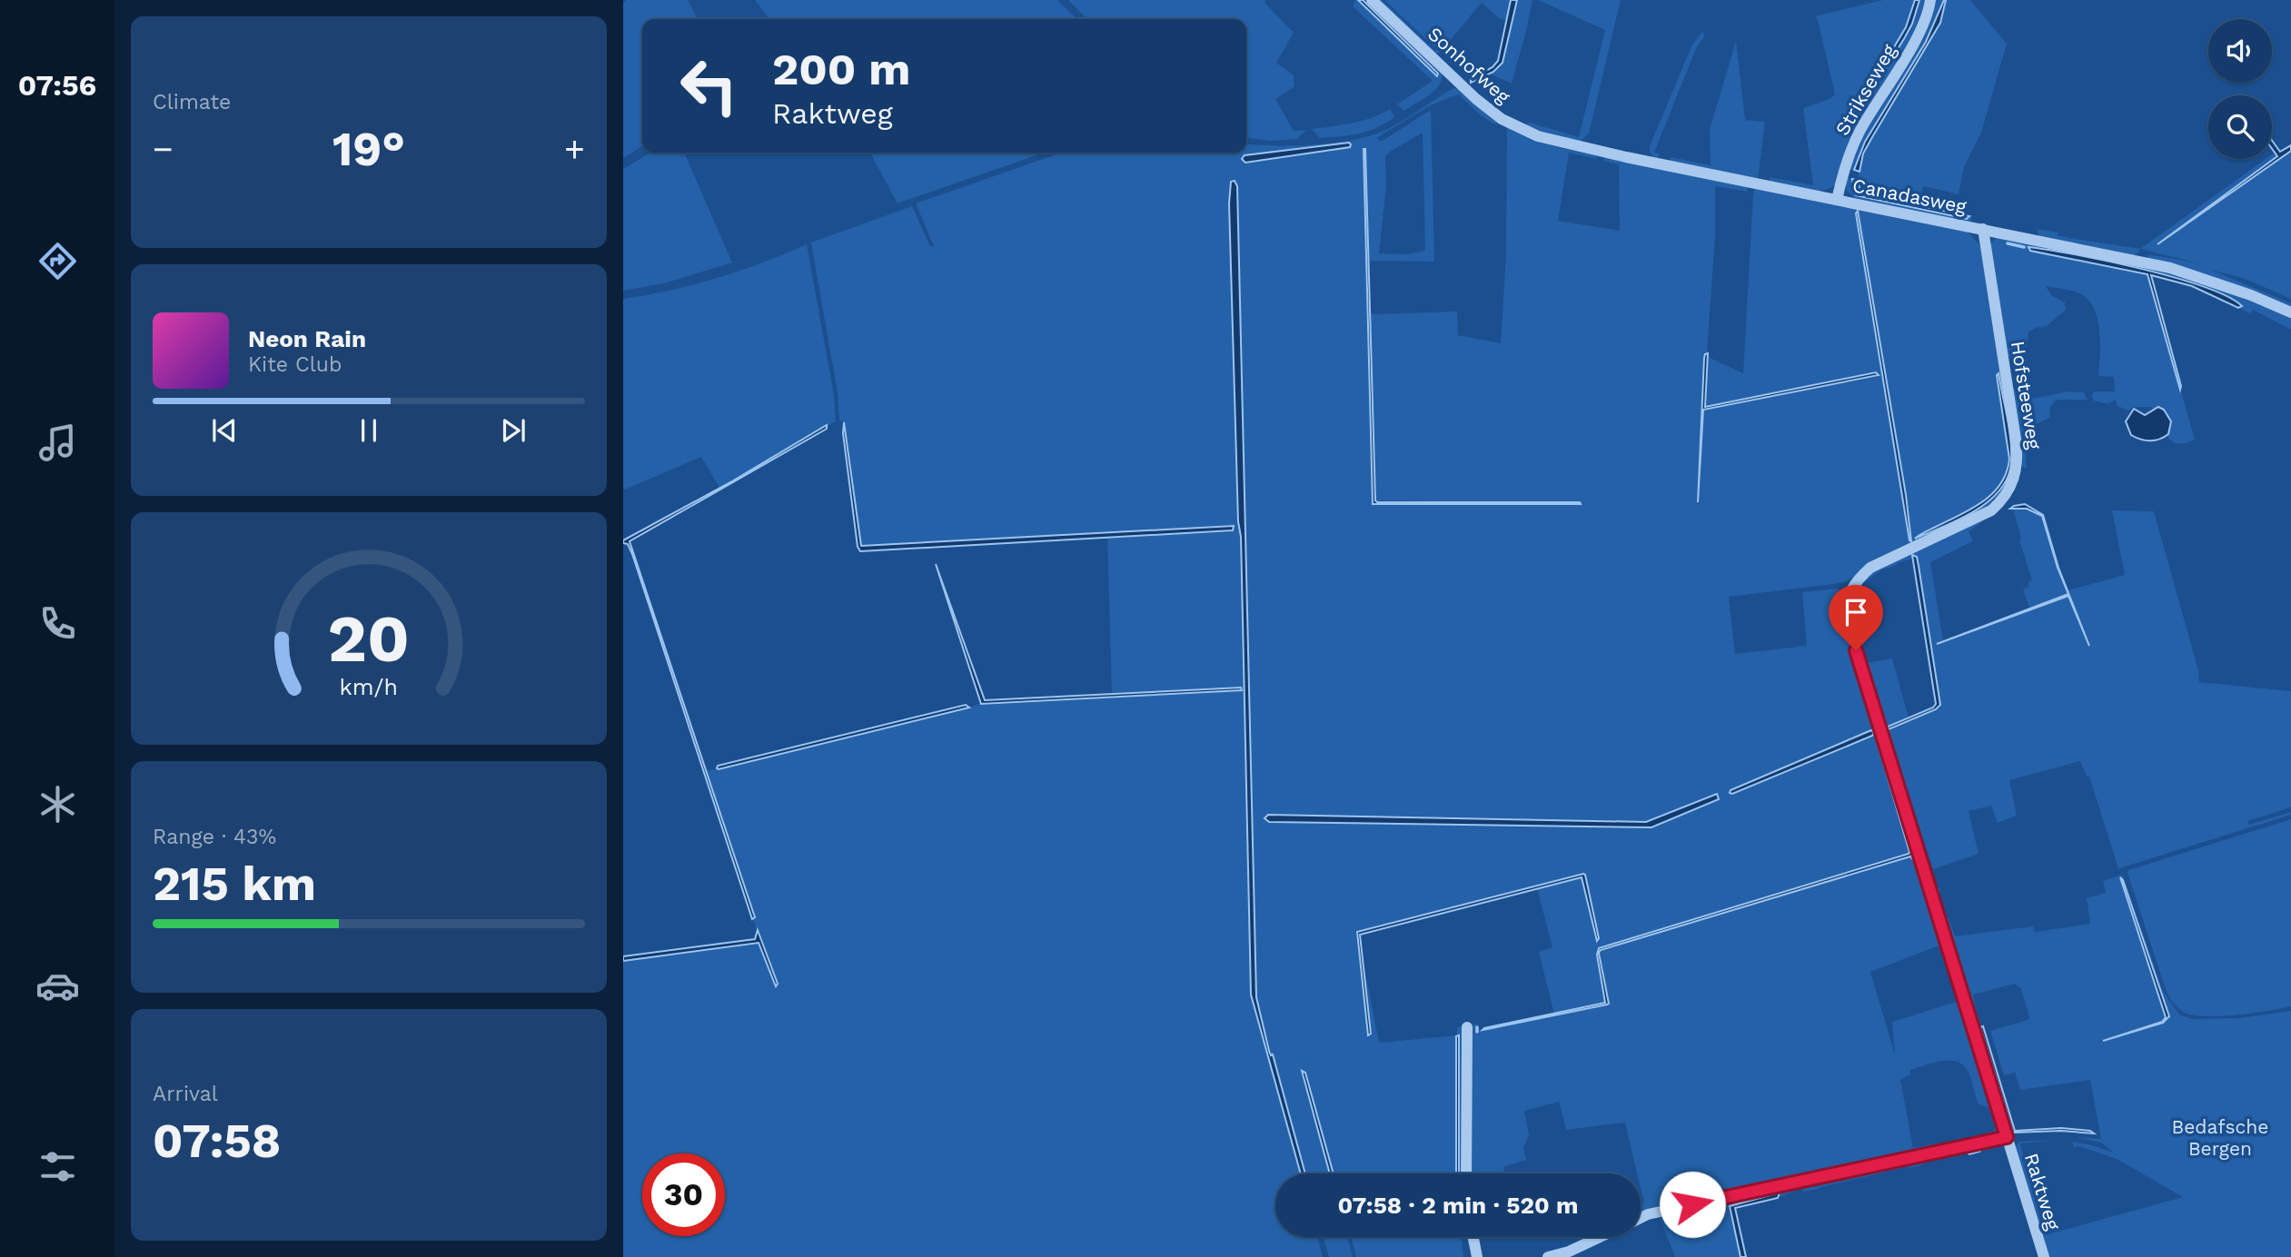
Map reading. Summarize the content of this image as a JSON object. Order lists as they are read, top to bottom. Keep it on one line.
{"streets":{"street":["Sonhofweg","Strikseweg","Canadasweg","Hofsteeweg","Raktweg"]},"crossings":[["Sonhofweg","Canadasweg"],["Strikseweg","Canadasweg"],["Canadasweg","Hofsteeweg"],["Hofsteeweg","Raktweg"]],"parks":["Bedafsche Bergen"],"page":{"tabs":"07:56","tile":["Climate",["Range · 43%","215 km"],["Arrival","07:58"]],"turn":["200 m","Raktweg"],"heat":["−","19°","+"],"song":["Neon Rain","Kite Club"],"limit":"30","trip":"07:58 · 2 min · 520 m","gauge":["20","km/h"]}}
